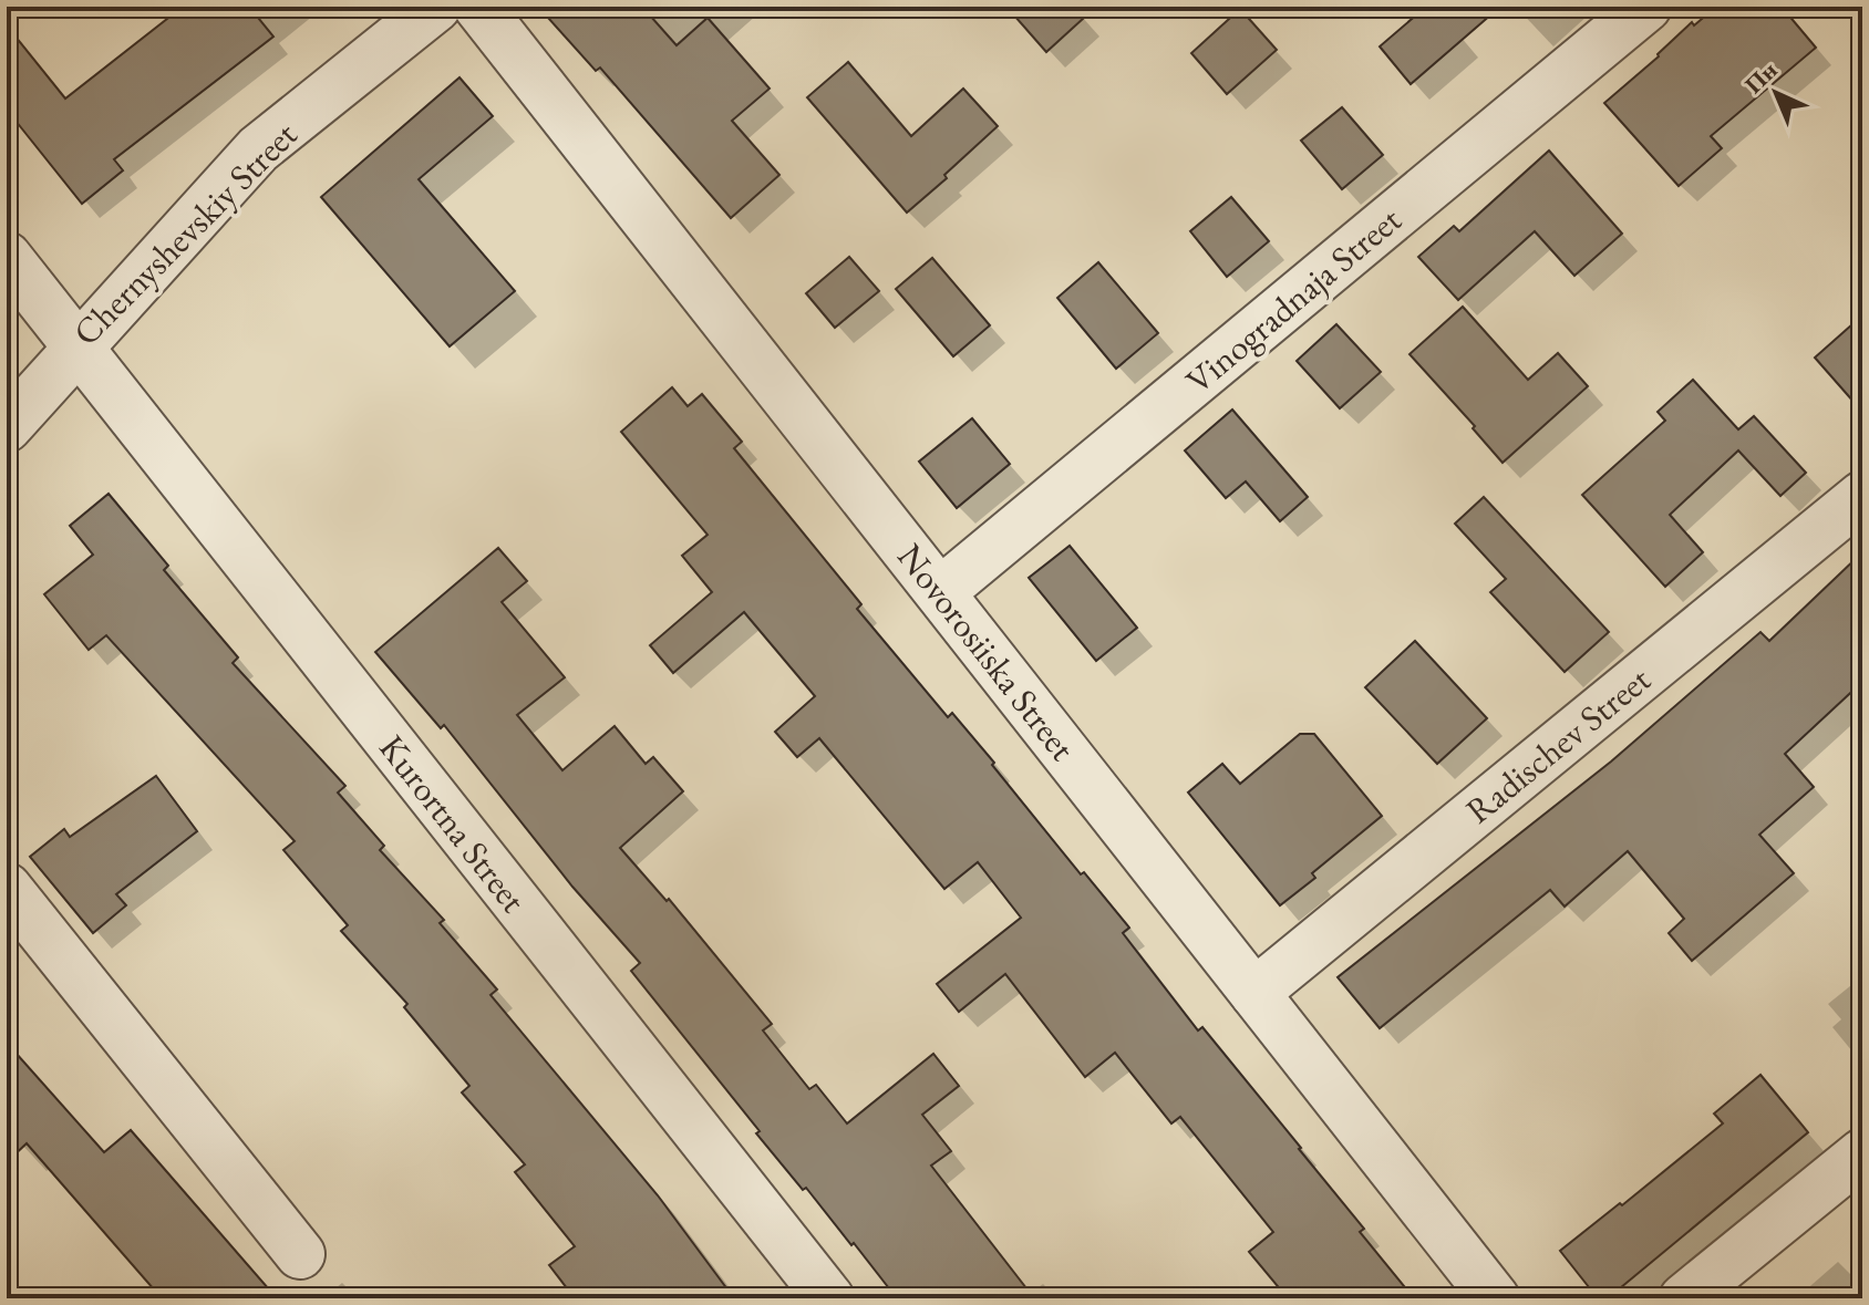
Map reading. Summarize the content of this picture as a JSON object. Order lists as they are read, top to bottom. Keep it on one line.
{"streets":{"street":["Chernyshevskiy Street","Vinogradnaja Street","Novorosiiska Street","Radischev Street","Kurortna Street"]},"crossings":[["Chernyshevskiy Street","Kurortna Street"],["Vinogradnaja Street","Novorosiiska Street"],["Novorosiiska Street","Radischev Street"]],"north":"top left"}
